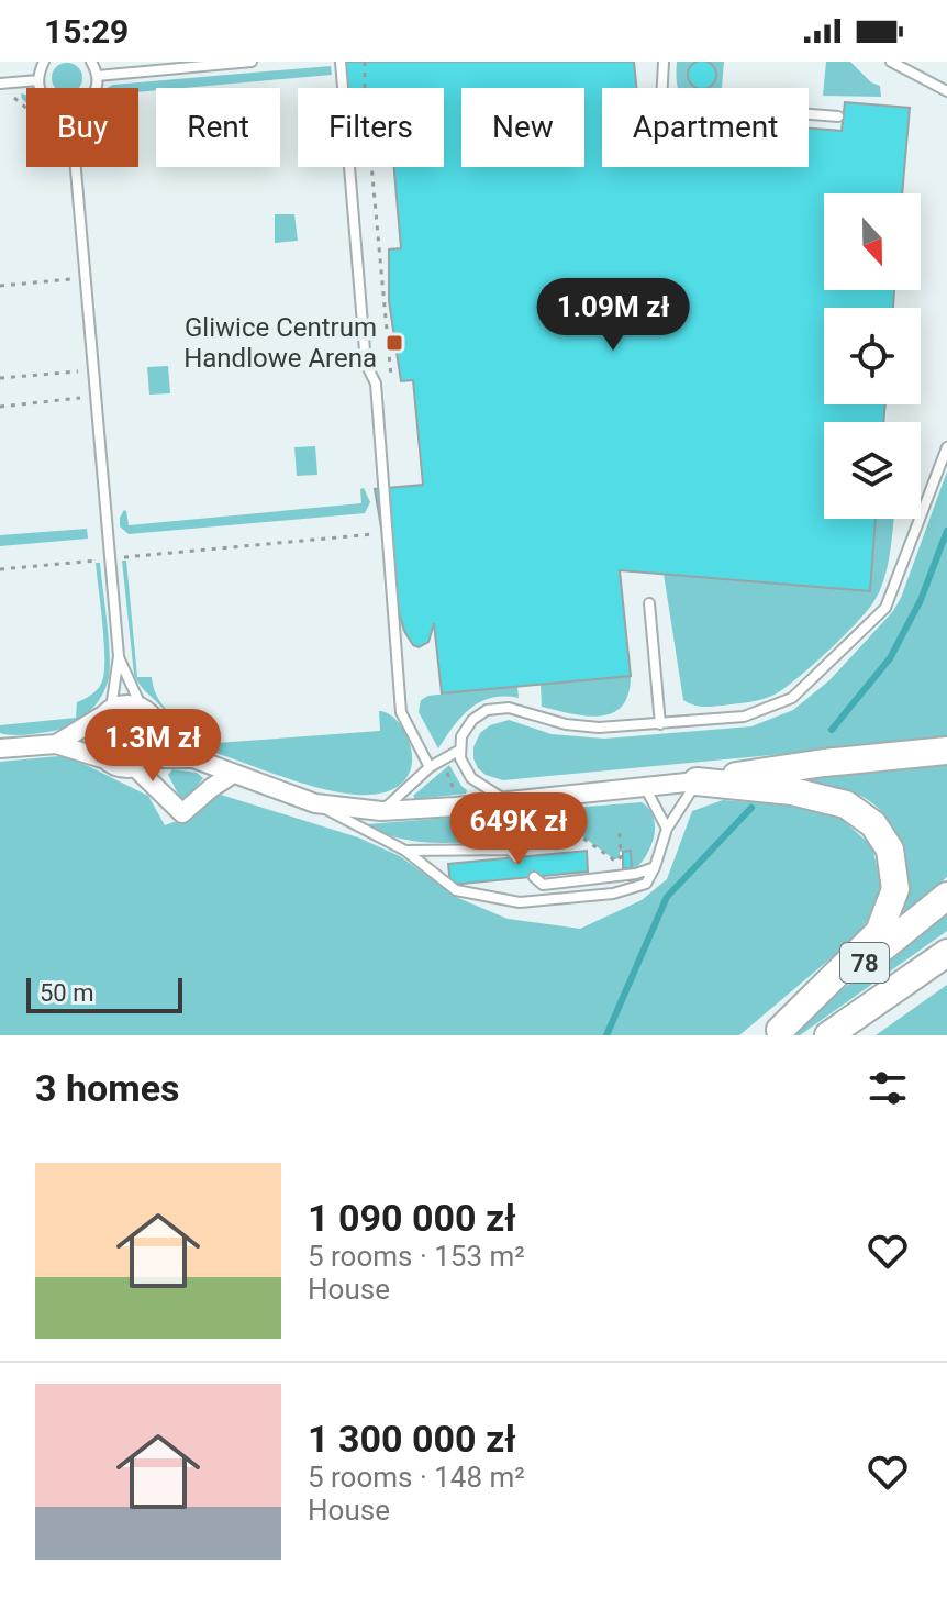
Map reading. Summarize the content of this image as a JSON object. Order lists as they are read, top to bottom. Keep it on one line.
{"streets":{"main road":["78"]},"places":{"transit":["Gliwice Centrum Handlowe Arena"]},"scale_bar":"50 m","north":"bottom","page":{"status":"15:29","chip":["Buy","Rent","Filters","New","Apartment"],"price":["1.09M zł","1.3M zł","649K zł"],"scale":"50 m","heading":"3 homes","list":[{"name":"1 090 000 zł","note":"5 rooms · 153 m² · House"},{"name":"1 300 000 zł","note":"5 rooms · 148 m² · House"}]}}
